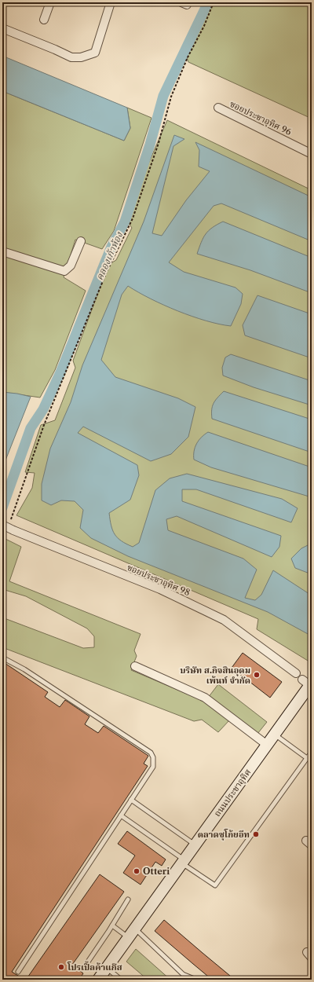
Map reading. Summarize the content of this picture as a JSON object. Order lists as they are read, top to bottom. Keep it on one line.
{"streets":{"main road":["ถนนประชาอุทิศ"],"street":["ซอยประชาอุทิศ 96","ซอยประชาอุทิศ 98"]},"water":["คลองเก้าห้อง"],"places":["บริษัท ส.กิจสินอุดม เพ้นท์ จำกัด","ตลาดซุโก้ยอีท","Otteri","โปรเปิ้ลค้าแก๊ส"]}
